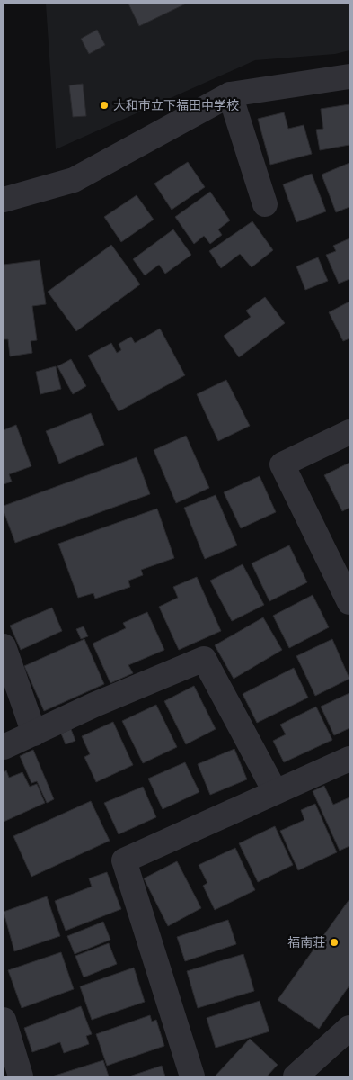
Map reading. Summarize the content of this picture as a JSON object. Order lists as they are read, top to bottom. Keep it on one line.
{"places":["大和市立下福田中学校","福南荘"]}
